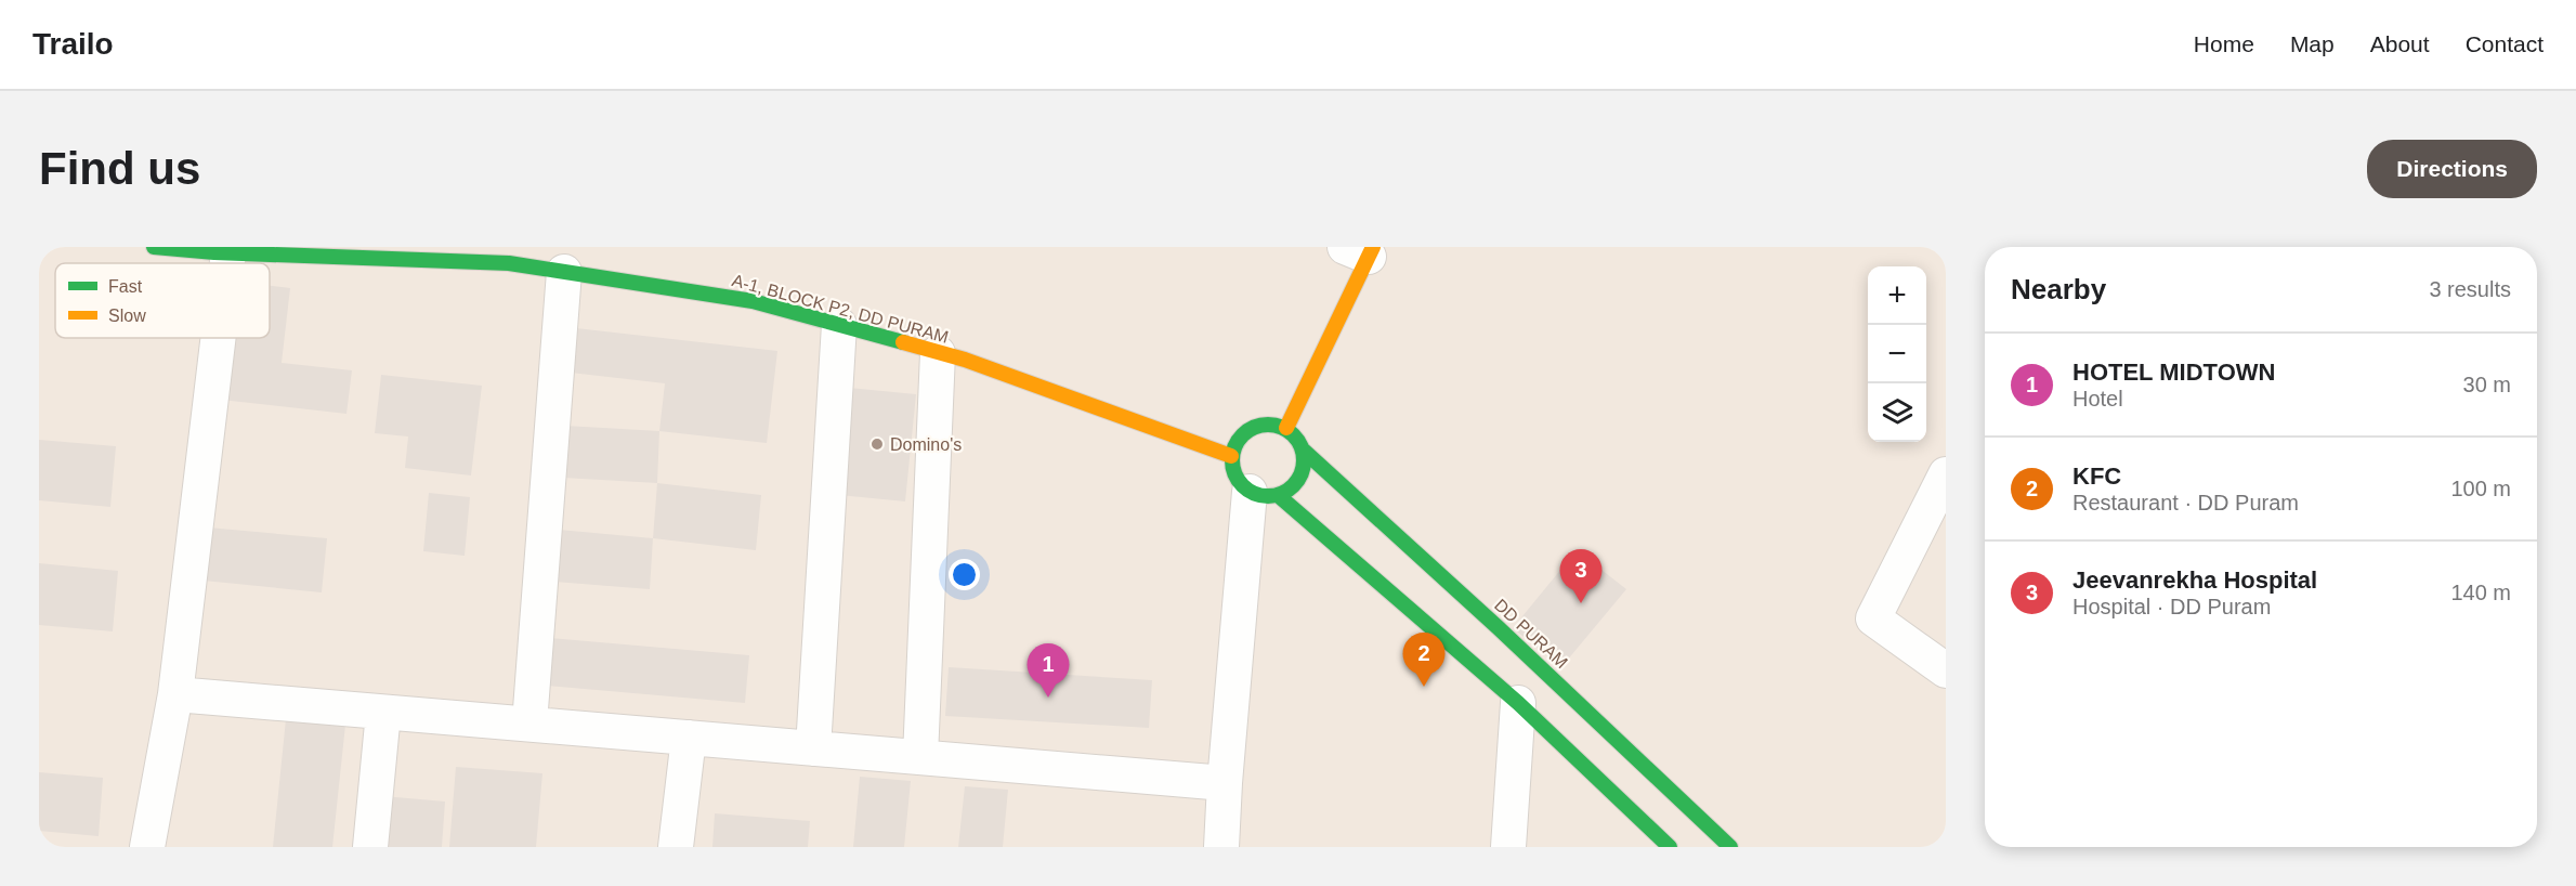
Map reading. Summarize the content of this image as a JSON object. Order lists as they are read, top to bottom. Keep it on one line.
{"streets":{"street":["A-1, BLOCK P2, DD PURAM","DD PURAM"]},"crossings":[["A-1, BLOCK P2, DD PURAM","DD PURAM"]],"places":["Domino's"],"legend":["Fast","Slow"],"page":{"header":"Trailo","nav":["Home","Map","About","Contact"],"buttons":"Directions","title":"Find us","heading":["Nearby","3 results"],"map_buttons":["+","−"],"list":[{"mark":"1","name":"HOTEL MIDTOWN","note":"Hotel","value":"30 m"},{"mark":"2","name":"KFC","note":"Restaurant · DD Puram","value":"100 m"},{"mark":"3","name":"Jeevanrekha Hospital","note":"Hospital · DD Puram","value":"140 m"}],"pins":["3","2","1"]}}
